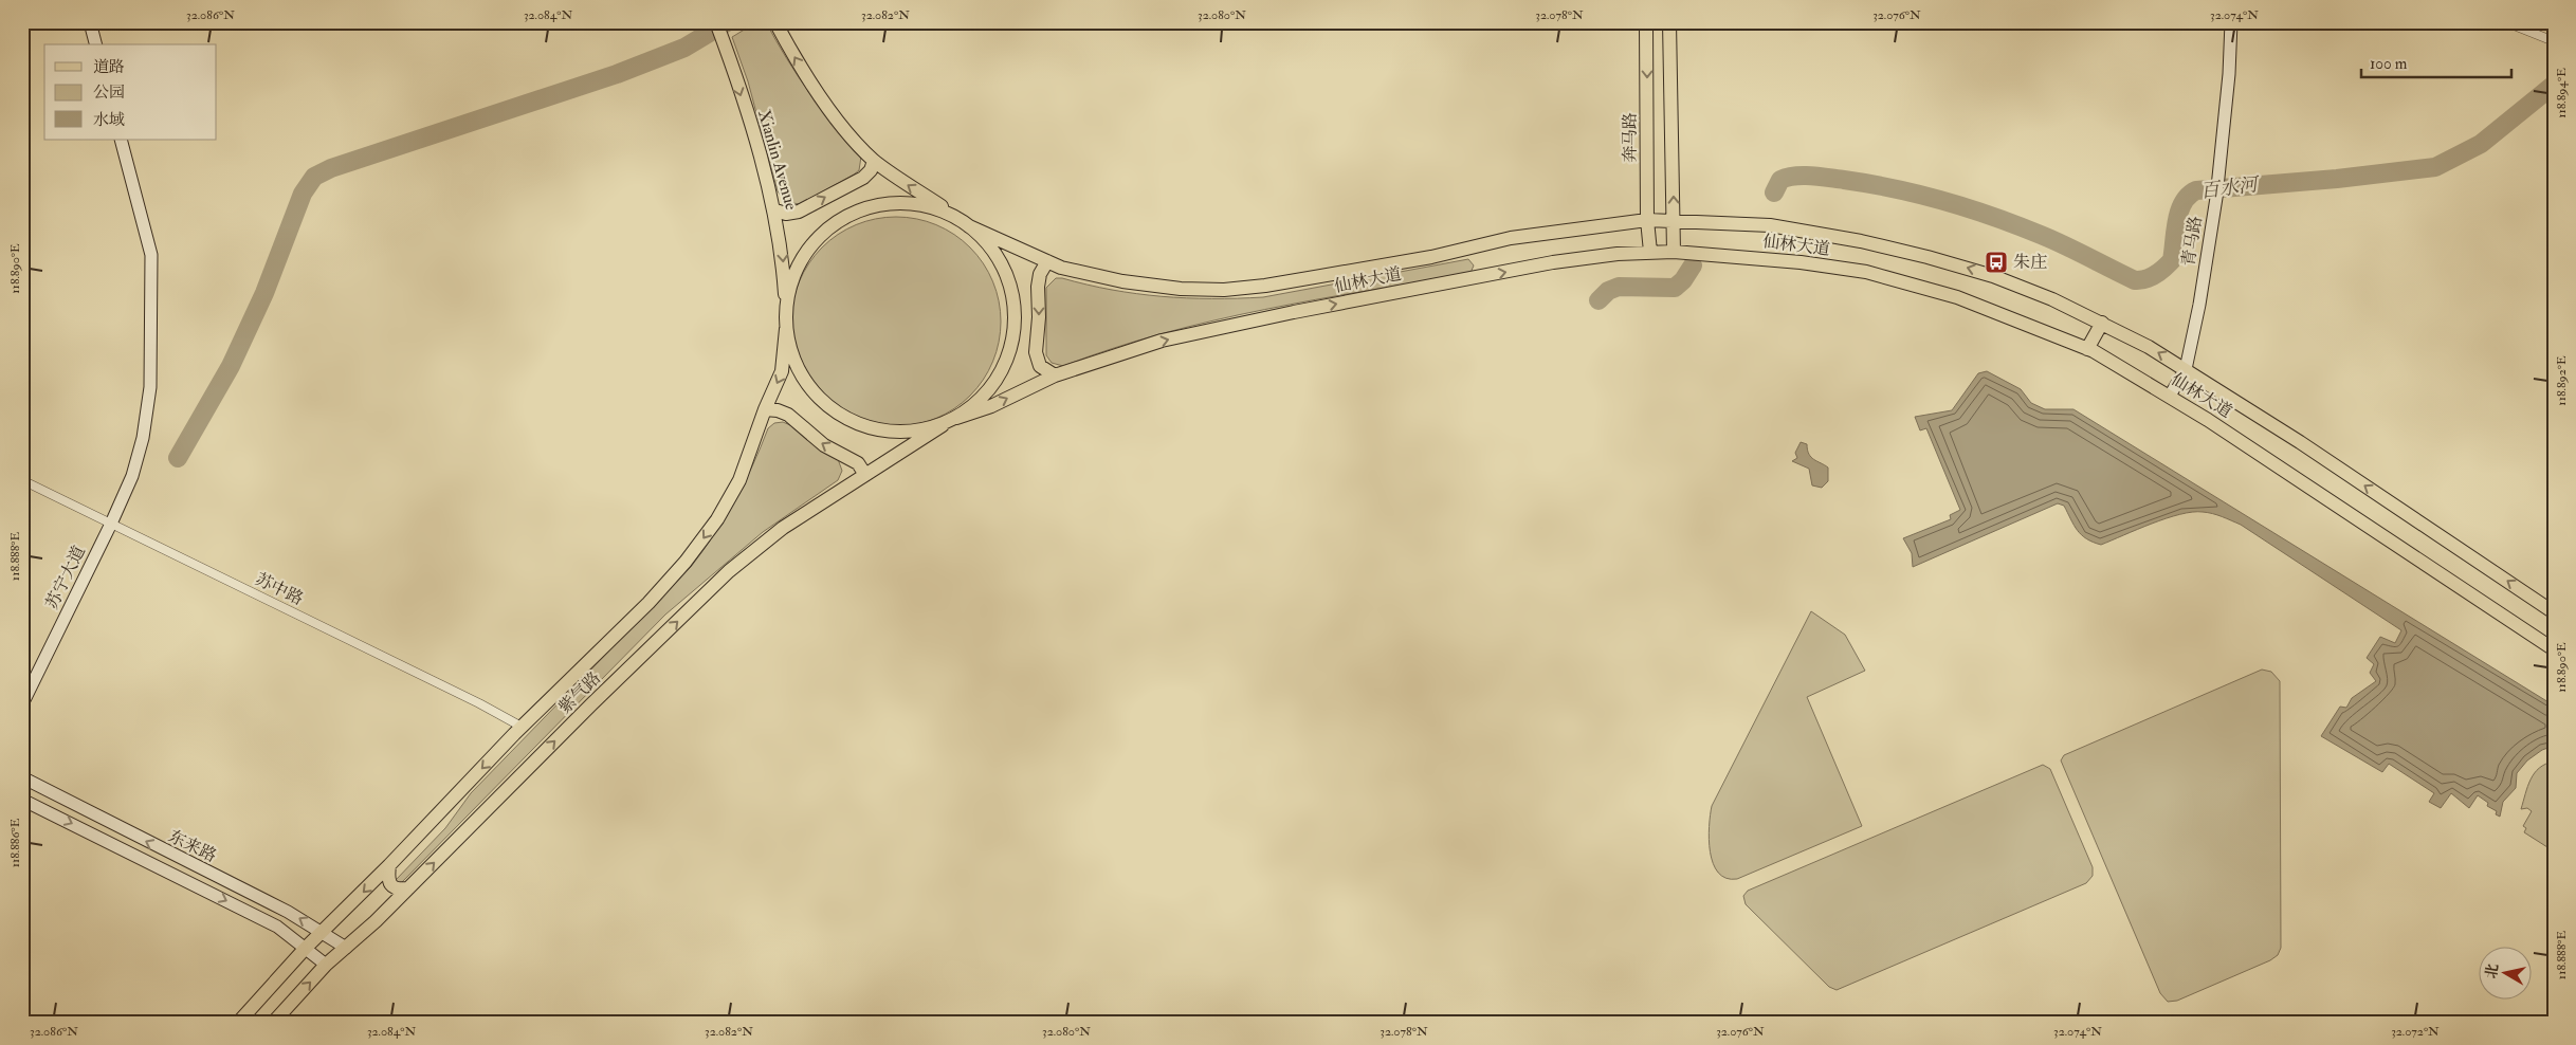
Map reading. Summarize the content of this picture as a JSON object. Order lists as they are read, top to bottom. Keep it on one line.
{"streets":{"main road":["奔马路","Xianlin Avenue","仙林大道","紫气路"],"street":["青马路","苏宁大道","苏中路","东来路"]},"crossings":[["奔马路","仙林大道"],["青马路","仙林大道"],["苏宁大道","苏中路"],["苏中路","紫气路"],["紫气路","东来路"]],"water":["百水河"],"places":{"bus stop":["朱庄"]},"legend":["道路","公园","水域"],"scale_bar":"100 m","north":"left","coordinates":["32.086°N","32.084°N","32.082°N","32.080°N","32.078°N","32.076°N","32.074°N","118.894°E","118.890°E","118.892°E","118.888°E","118.886°E","32.072°N"]}
